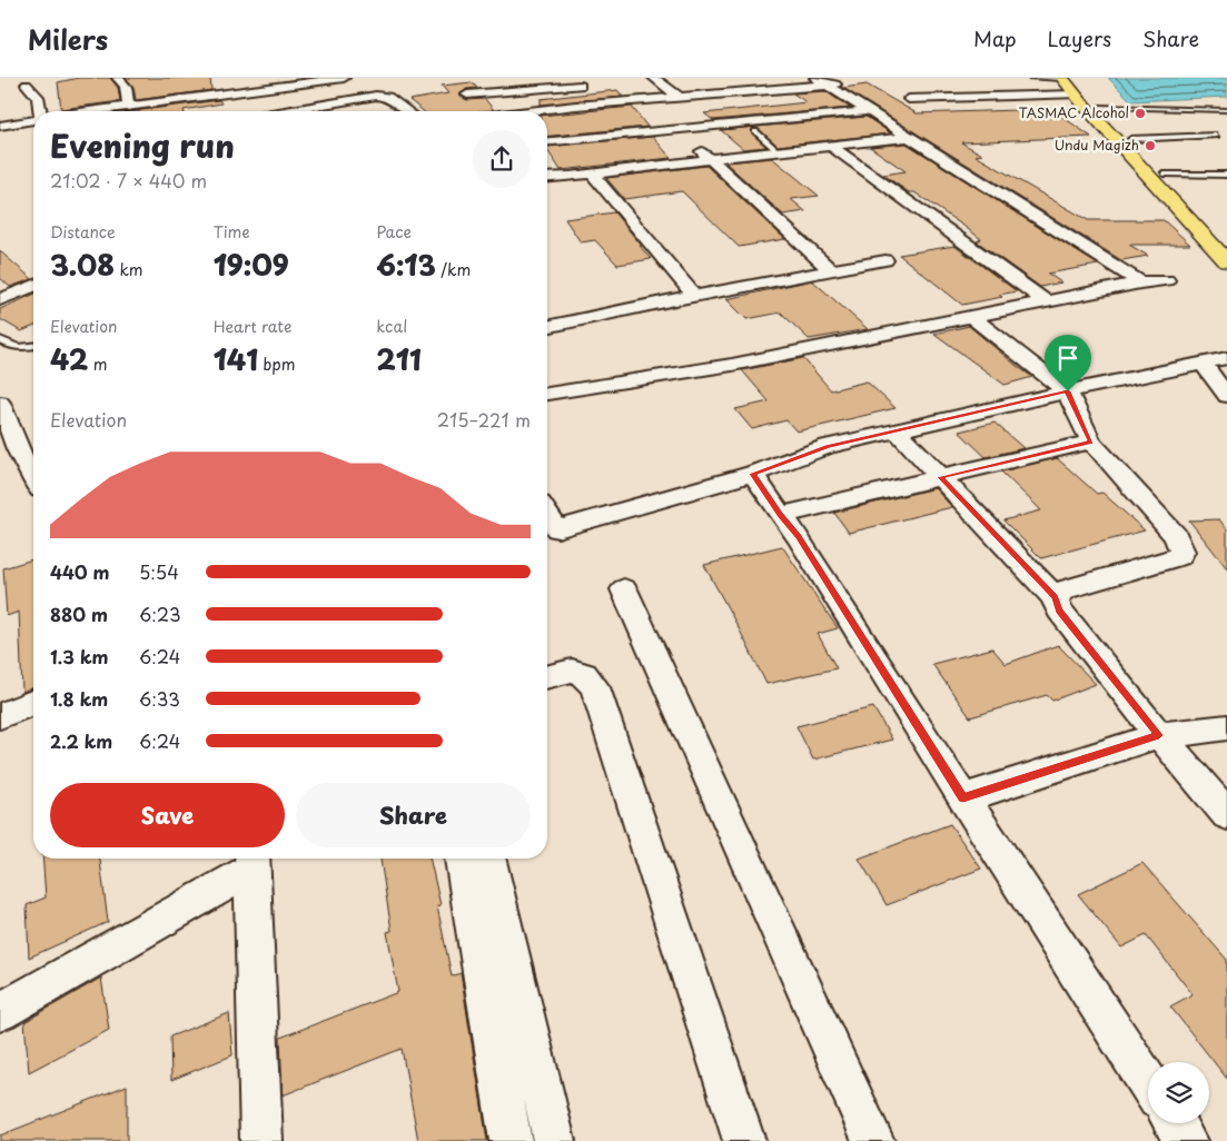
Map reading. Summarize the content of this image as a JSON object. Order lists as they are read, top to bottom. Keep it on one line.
{"places":["TASMAC Alcohol","Undu Magizh"],"page":{"header":"Milers","nav":["Map","Layers","Share"],"heading":["Evening run","21:02 · 7 × 440 m"],"stats":[["Distance","3.08 km"],["Time","19:09"],["Pace","6:13 /km"],["Elevation","42 m"],["Heart rate","141 bpm"],["kcal","211"]],"chart":["Elevation","215–221 m"],"list":[{"name":"440 m","note":"5:54"},{"name":"880 m","note":"6:23"},{"name":"1.3 km","note":"6:24"},{"name":"1.8 km","note":"6:33"},{"name":"2.2 km","note":"6:24"}],"buttons":["Save","Share"]}}
